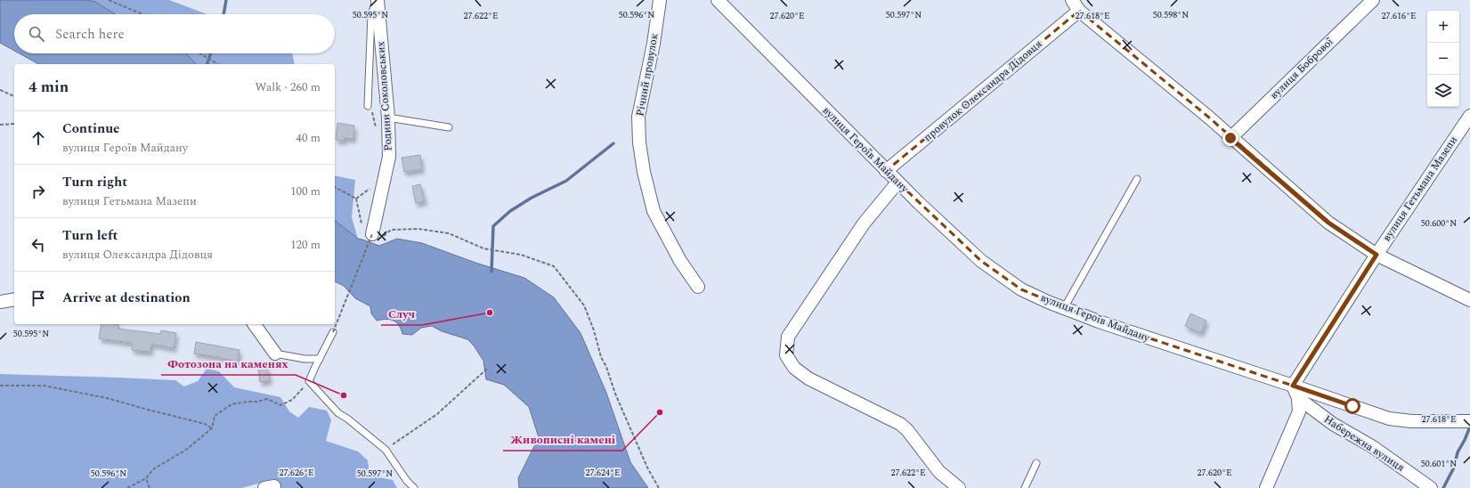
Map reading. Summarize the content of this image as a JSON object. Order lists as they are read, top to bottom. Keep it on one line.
{"streets":{"street":["вулиця Бобрової","Річний провулок","провулок Олександра Дідовця","Родини Соколовських","вулиця Героїв Майдану","вулиця Гетьмана Мазепи","Набережна вулиця"]},"crossings":[["провулок Олександра Дідовця","вулиця Героїв Майдану"],["вулиця Героїв Майдану","вулиця Гетьмана Мазепи"]],"places":["Случ","Фотозона на каменях","Живописні камені"],"page":{"map_buttons":["+","−"],"search":"Search here","heading":["4 min","Walk · 260 m"],"list":[["Continue","вулиця Героїв Майдану","40 m"],["Turn right","вулиця Гетьмана Мазепи","100 m"],["Turn left","вулиця Олександра Дідовця","120 m"],"Arrive at destination"]},"coordinates":["50.595°N","50.596°N","50.597°N","50.598°N","27.622°E","27.620°E","27.618°E","27.616°E","50.600°N","50.601°N","27.626°E","27.624°E"]}
